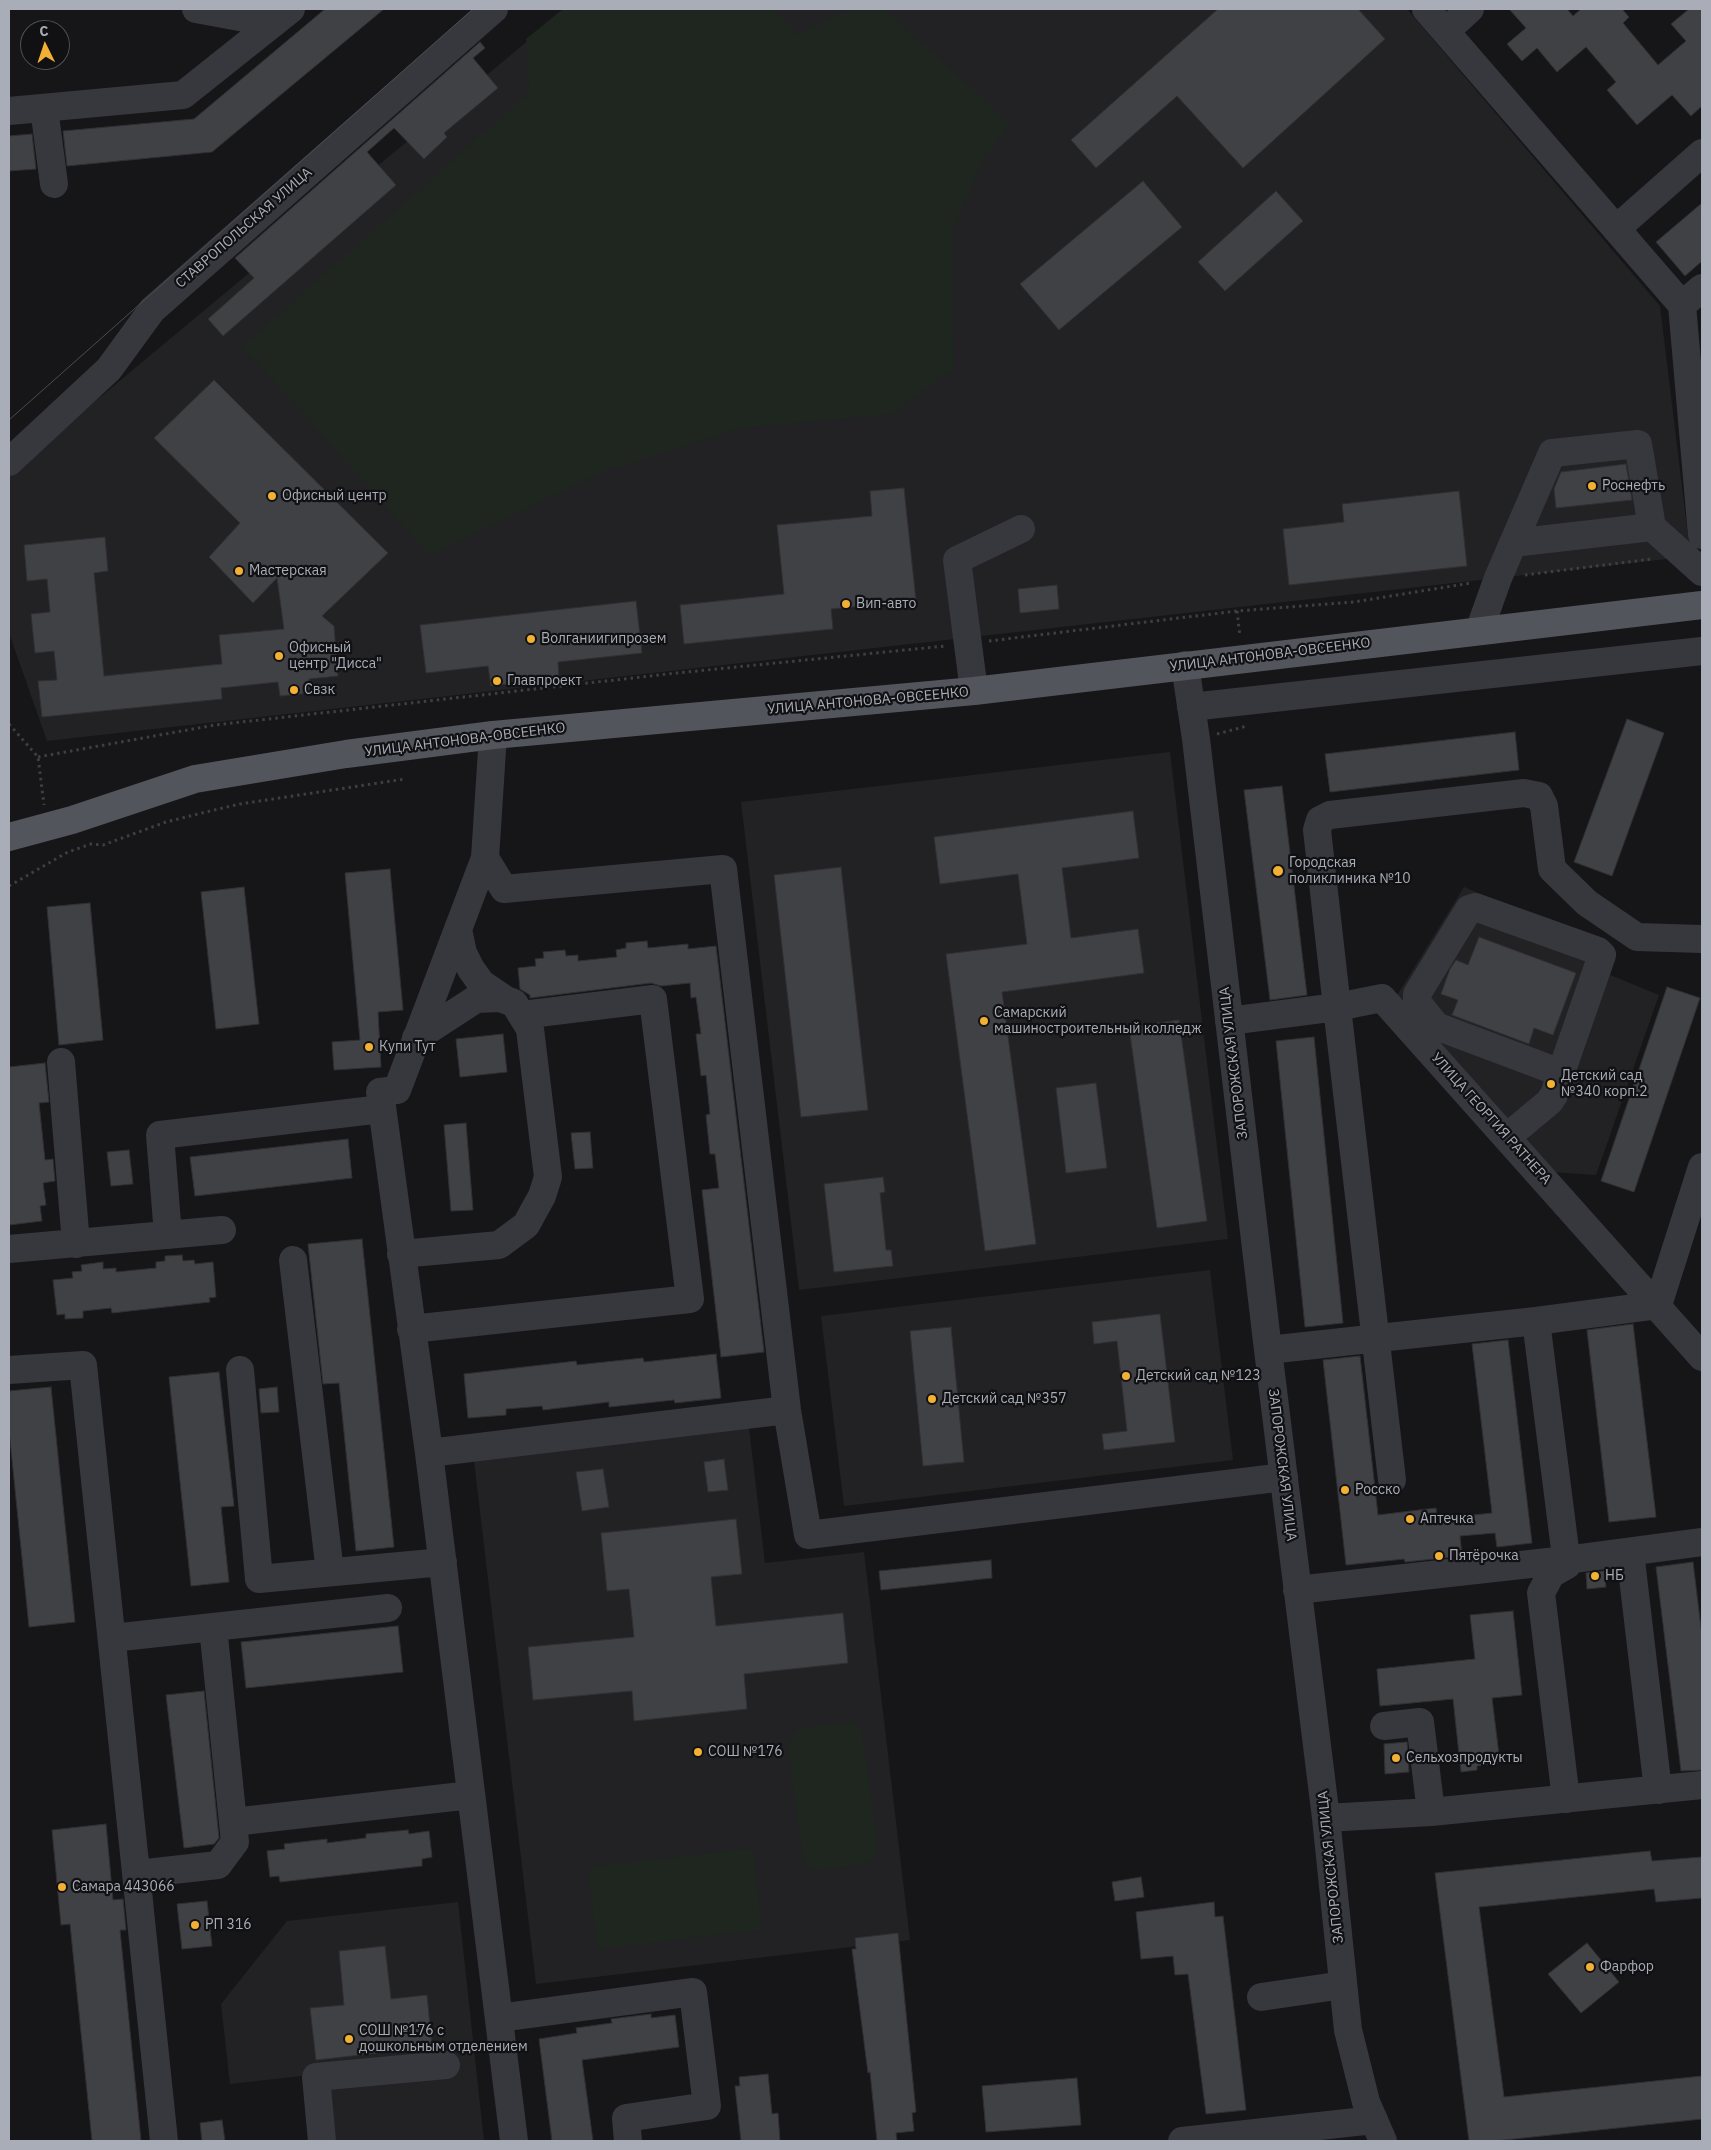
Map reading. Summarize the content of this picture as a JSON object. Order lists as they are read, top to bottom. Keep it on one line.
{"streets":{"main road":["УЛИЦА АНТОНОВА-ОВСЕЕНКО"],"street":["СТАВРОПОЛЬСКАЯ УЛИЦА","ЗАПОРОЖСКАЯ УЛИЦА","УЛИЦА ГЕОРГИЯ РАТНЕРА"]},"crossings":[["УЛИЦА АНТОНОВА-ОВСЕЕНКО","ЗАПОРОЖСКАЯ УЛИЦА"],["ЗАПОРОЖСКАЯ УЛИЦА","УЛИЦА ГЕОРГИЯ РАТНЕРА"]],"places":["Роснефть","Офисный центр","Мастерская","Вип-авто","Волганиигипрозем","Офисный центр \"Дисса\"","Главпроект","Свзк","Городская поликлиника №10","Самарский машиностроительный колледж","Купи Тут","Детский сад №340 корп.2","Детский сад №123","Детский сад №357","Росско","Аптечка","Пятёрочка","НБ","СОШ №176","Сельхозпродукты","Самара 443066","РП 316","Фарфор","СОШ №176 с дошкольным отделением"],"north":"top"}
